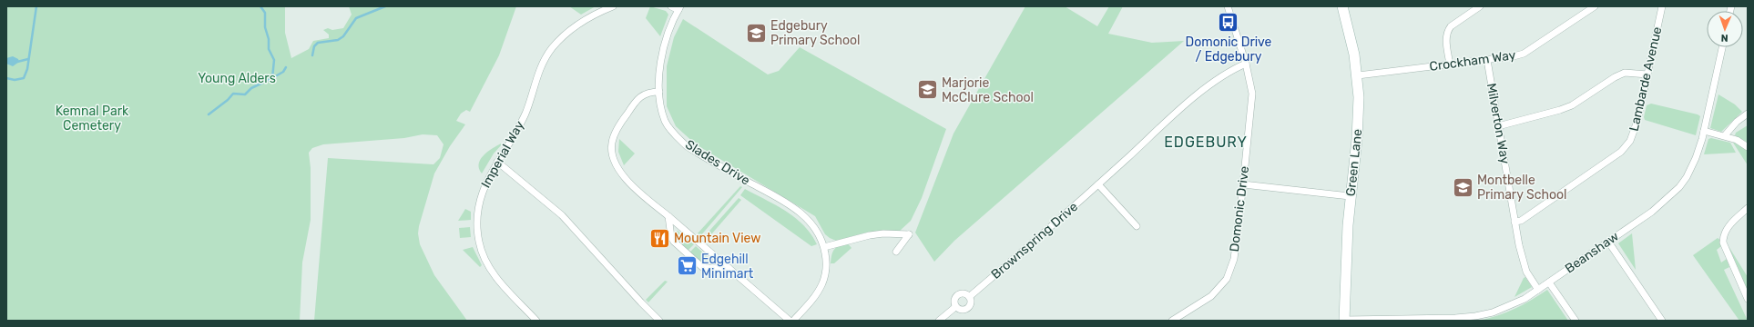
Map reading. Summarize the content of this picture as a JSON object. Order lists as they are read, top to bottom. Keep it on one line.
{"streets":{"main road":["Green Lane"],"street":["Crockham Way","Lambarde Avenue","Milverton Way","Imperial Way","Slades Drive","Domonic Drive","Brownspring Drive","Beanshaw"]},"crossings":[["Crockham Way","Milverton Way"],["Crockham Way","Green Lane"],["Lambarde Avenue","Milverton Way"],["Milverton Way","Beanshaw"],["Green Lane","Beanshaw"],["Domonic Drive","Brownspring Drive"]],"districts":["EDGEBURY"],"parks":["Young Alders","Kemnal Park Cemetery"],"places":{"bus stop":["Domonic Drive / Edgebury"],"school or university":["Edgebury Primary School","Marjorie McClure School","Montbelle Primary School"],"restaurant":["Mountain View"],"supermarket":["Edgehill Minimart"]},"north":"bottom"}
